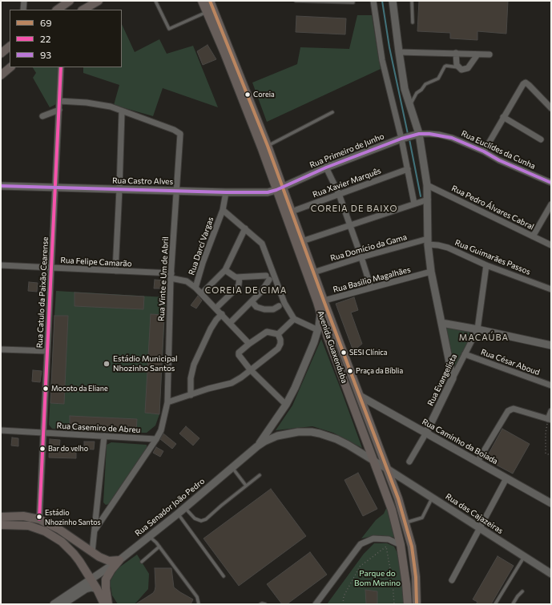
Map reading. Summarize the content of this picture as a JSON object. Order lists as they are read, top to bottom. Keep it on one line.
{"streets":{"main road":["Avenida Guaxenduba"],"street":["Rua Euclídes da Cunha","Rua Primeiro de Junho","Rua Castro Alves","Rua Xavier Marquês","Rua Pedro Álvares Cabral","Rua Darcí Vargas","Rua Domício da Gama","Rua Guimarães Passos","Rua Felipe Camarão","Rua Vinte e Um de Abril","Rua Basilio Magalhães","Rua Catulo da Paixão Cearense","Rua César Aboud","Rua Evangelista","Rua Casemiro de Abreu","Rua Caminho da Boiada","Rua Senador João Pedro","Rua das Cajazeiras"]},"crossings":[["Rua Euclídes da Cunha","Rua Primeiro de Junho"],["Rua Primeiro de Junho","Rua Castro Alves"],["Rua Primeiro de Junho","Avenida Guaxenduba"],["Rua Castro Alves","Rua Darcí Vargas"],["Rua Castro Alves","Rua Vinte e Um de Abril"],["Rua Castro Alves","Rua Catulo da Paixão Cearense"],["Rua Castro Alves","Avenida Guaxenduba"],["Rua Xavier Marquês","Avenida Guaxenduba"],["Rua Darcí Vargas","Rua Felipe Camarão"],["Rua Domício da Gama","Rua Guimarães Passos"],["Rua Domício da Gama","Avenida Guaxenduba"],["Rua Guimarães Passos","Rua Evangelista"],["Rua Felipe Camarão","Rua Vinte e Um de Abril"],["Rua Felipe Camarão","Rua Catulo da Paixão Cearense"],["Rua Vinte e Um de Abril","Rua Catulo da Paixão Cearense"],["Rua Vinte e Um de Abril","Rua Casemiro de Abreu"],["Rua Basilio Magalhães","Avenida Guaxenduba"],["Rua Catulo da Paixão Cearense","Rua Casemiro de Abreu"],["Avenida Guaxenduba","Rua Caminho da Boiada"],["Avenida Guaxenduba","Rua Senador João Pedro"],["Avenida Guaxenduba","Rua das Cajazeiras"],["Rua César Aboud","Rua Evangelista"],["Rua Evangelista","Rua Caminho da Boiada"],["Rua Senador João Pedro","Rua das Cajazeiras"]],"districts":["COREIA DE BAIXO","COREIA DE CIMA","MACAÚBA"],"parks":["Parque do Bom Menino"],"places":["Coreia","SESI Clínica","Estádio Municipal Nhozinho Santos","Praça da Bíblia","Mocoto da Eliane","Bar do velho","Estádio Nhozinho Santos"],"lines":["transit line 69","transit line 22","transit line 93"],"legend":["69","22","93"]}
